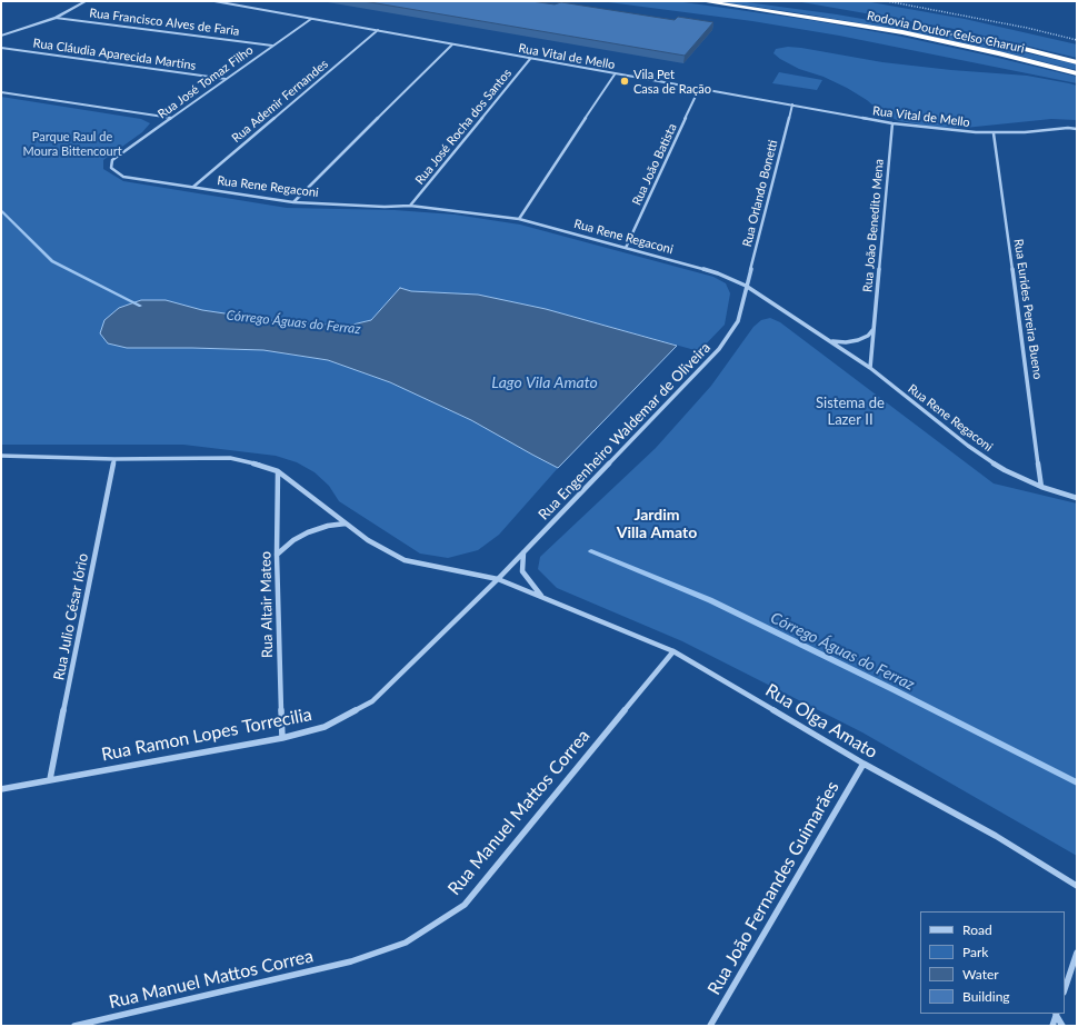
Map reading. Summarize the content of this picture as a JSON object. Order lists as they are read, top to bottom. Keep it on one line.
{"streets":{"highway":["Rodovia Doutor Celso Charuri"],"street":["Rua Francisco Alves de Faria","Rua Cláudia Aparecida Martins","Rua Vital de Mello","Rua José Tomaz Filho","Rua Ademir Fernandes","Rua José Rocha dos Santos","Rua João Batista","Rua Rene Regaconi","Rua Orlando Bonetti","Rua João Benedito Mena","Rua Eurides Pereira Bueno","Rua Engenheiro Waldemar de Oliveira","Rua Altair Mateo","Rua Julio César Iório","Rua Olga Amato","Rua Ramon Lopes Torrecilia","Rua Manuel Mattos Correa","Rua João Fernandes Guimarães"]},"crossings":[["Rua Francisco Alves de Faria","Rua José Tomaz Filho"],["Rua Cláudia Aparecida Martins","Rua José Tomaz Filho"],["Rua Vital de Mello","Rua José Tomaz Filho"],["Rua Vital de Mello","Rua Ademir Fernandes"],["Rua Vital de Mello","Rua José Rocha dos Santos"],["Rua Vital de Mello","Rua João Batista"],["Rua Vital de Mello","Rua Orlando Bonetti"],["Rua Vital de Mello","Rua João Benedito Mena"],["Rua Vital de Mello","Rua Eurides Pereira Bueno"],["Rua José Tomaz Filho","Rua Rene Regaconi"],["Rua Ademir Fernandes","Rua Rene Regaconi"],["Rua José Rocha dos Santos","Rua Rene Regaconi"],["Rua João Batista","Rua Rene Regaconi"],["Rua Rene Regaconi","Rua Orlando Bonetti"],["Rua Rene Regaconi","Rua João Benedito Mena"],["Rua Rene Regaconi","Rua Eurides Pereira Bueno"],["Rua Rene Regaconi","Rua Engenheiro Waldemar de Oliveira"],["Rua Orlando Bonetti","Rua Engenheiro Waldemar de Oliveira"],["Rua Engenheiro Waldemar de Oliveira","Rua Olga Amato"],["Rua Engenheiro Waldemar de Oliveira","Rua Ramon Lopes Torrecilia"],["Rua Altair Mateo","Rua Olga Amato"],["Rua Altair Mateo","Rua Ramon Lopes Torrecilia"],["Rua Julio César Iório","Rua Olga Amato"],["Rua Julio César Iório","Rua Ramon Lopes Torrecilia"],["Rua Olga Amato","Rua Ramon Lopes Torrecilia"],["Rua Olga Amato","Rua Manuel Mattos Correa"],["Rua Olga Amato","Rua João Fernandes Guimarães"]],"districts":["Jardim Villa Amato"],"water":["Córrego Águas do Ferraz","Lago Vila Amato"],"parks":["Parque Raul de Moura Bittencourt","Sistema de Lazer II"],"places":["Vila Pet Casa de Ração"],"legend":["Road","Park","Water","Building"]}
